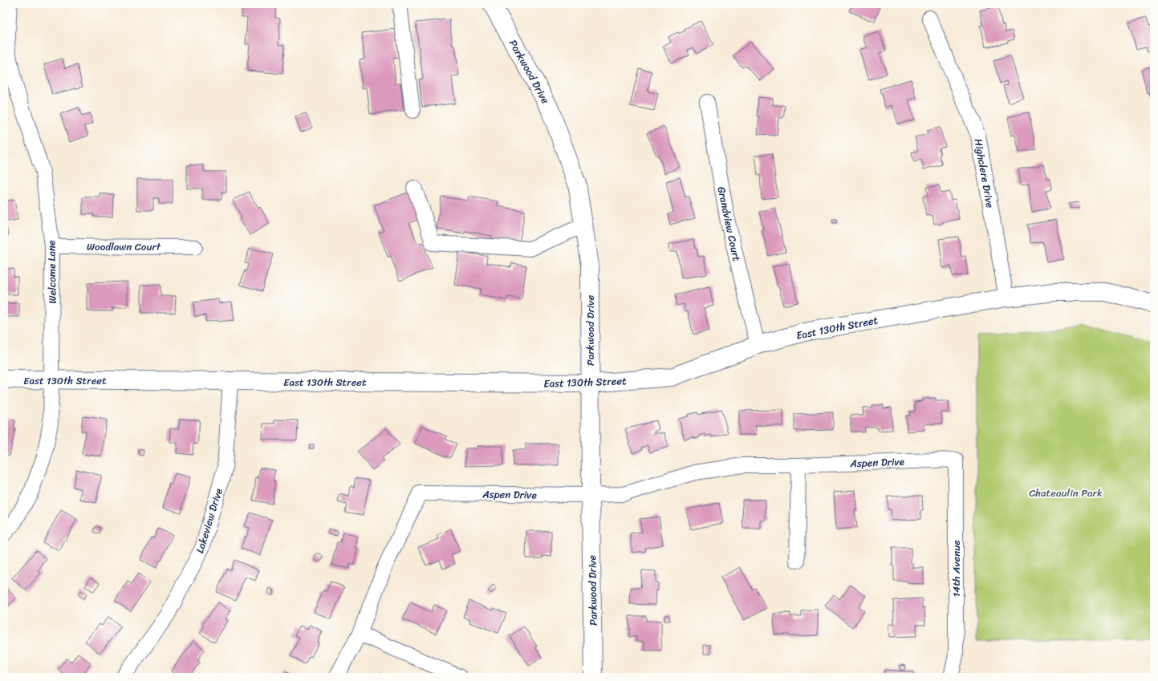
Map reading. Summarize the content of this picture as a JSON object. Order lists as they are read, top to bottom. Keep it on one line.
{"streets":{"street":["Parkwood Drive","Highclere Drive","Grandview Court","Woodlawn Court","Welcome Lane","East 130th Street","Aspen Drive","Lakeview Drive","14th Avenue"]},"crossings":[["Parkwood Drive","East 130th Street"],["Parkwood Drive","Aspen Drive"],["Highclere Drive","East 130th Street"],["Grandview Court","East 130th Street"],["Woodlawn Court","Welcome Lane"],["Welcome Lane","East 130th Street"],["East 130th Street","Lakeview Drive"],["Aspen Drive","14th Avenue"]],"parks":["Chateaulin Park"]}
